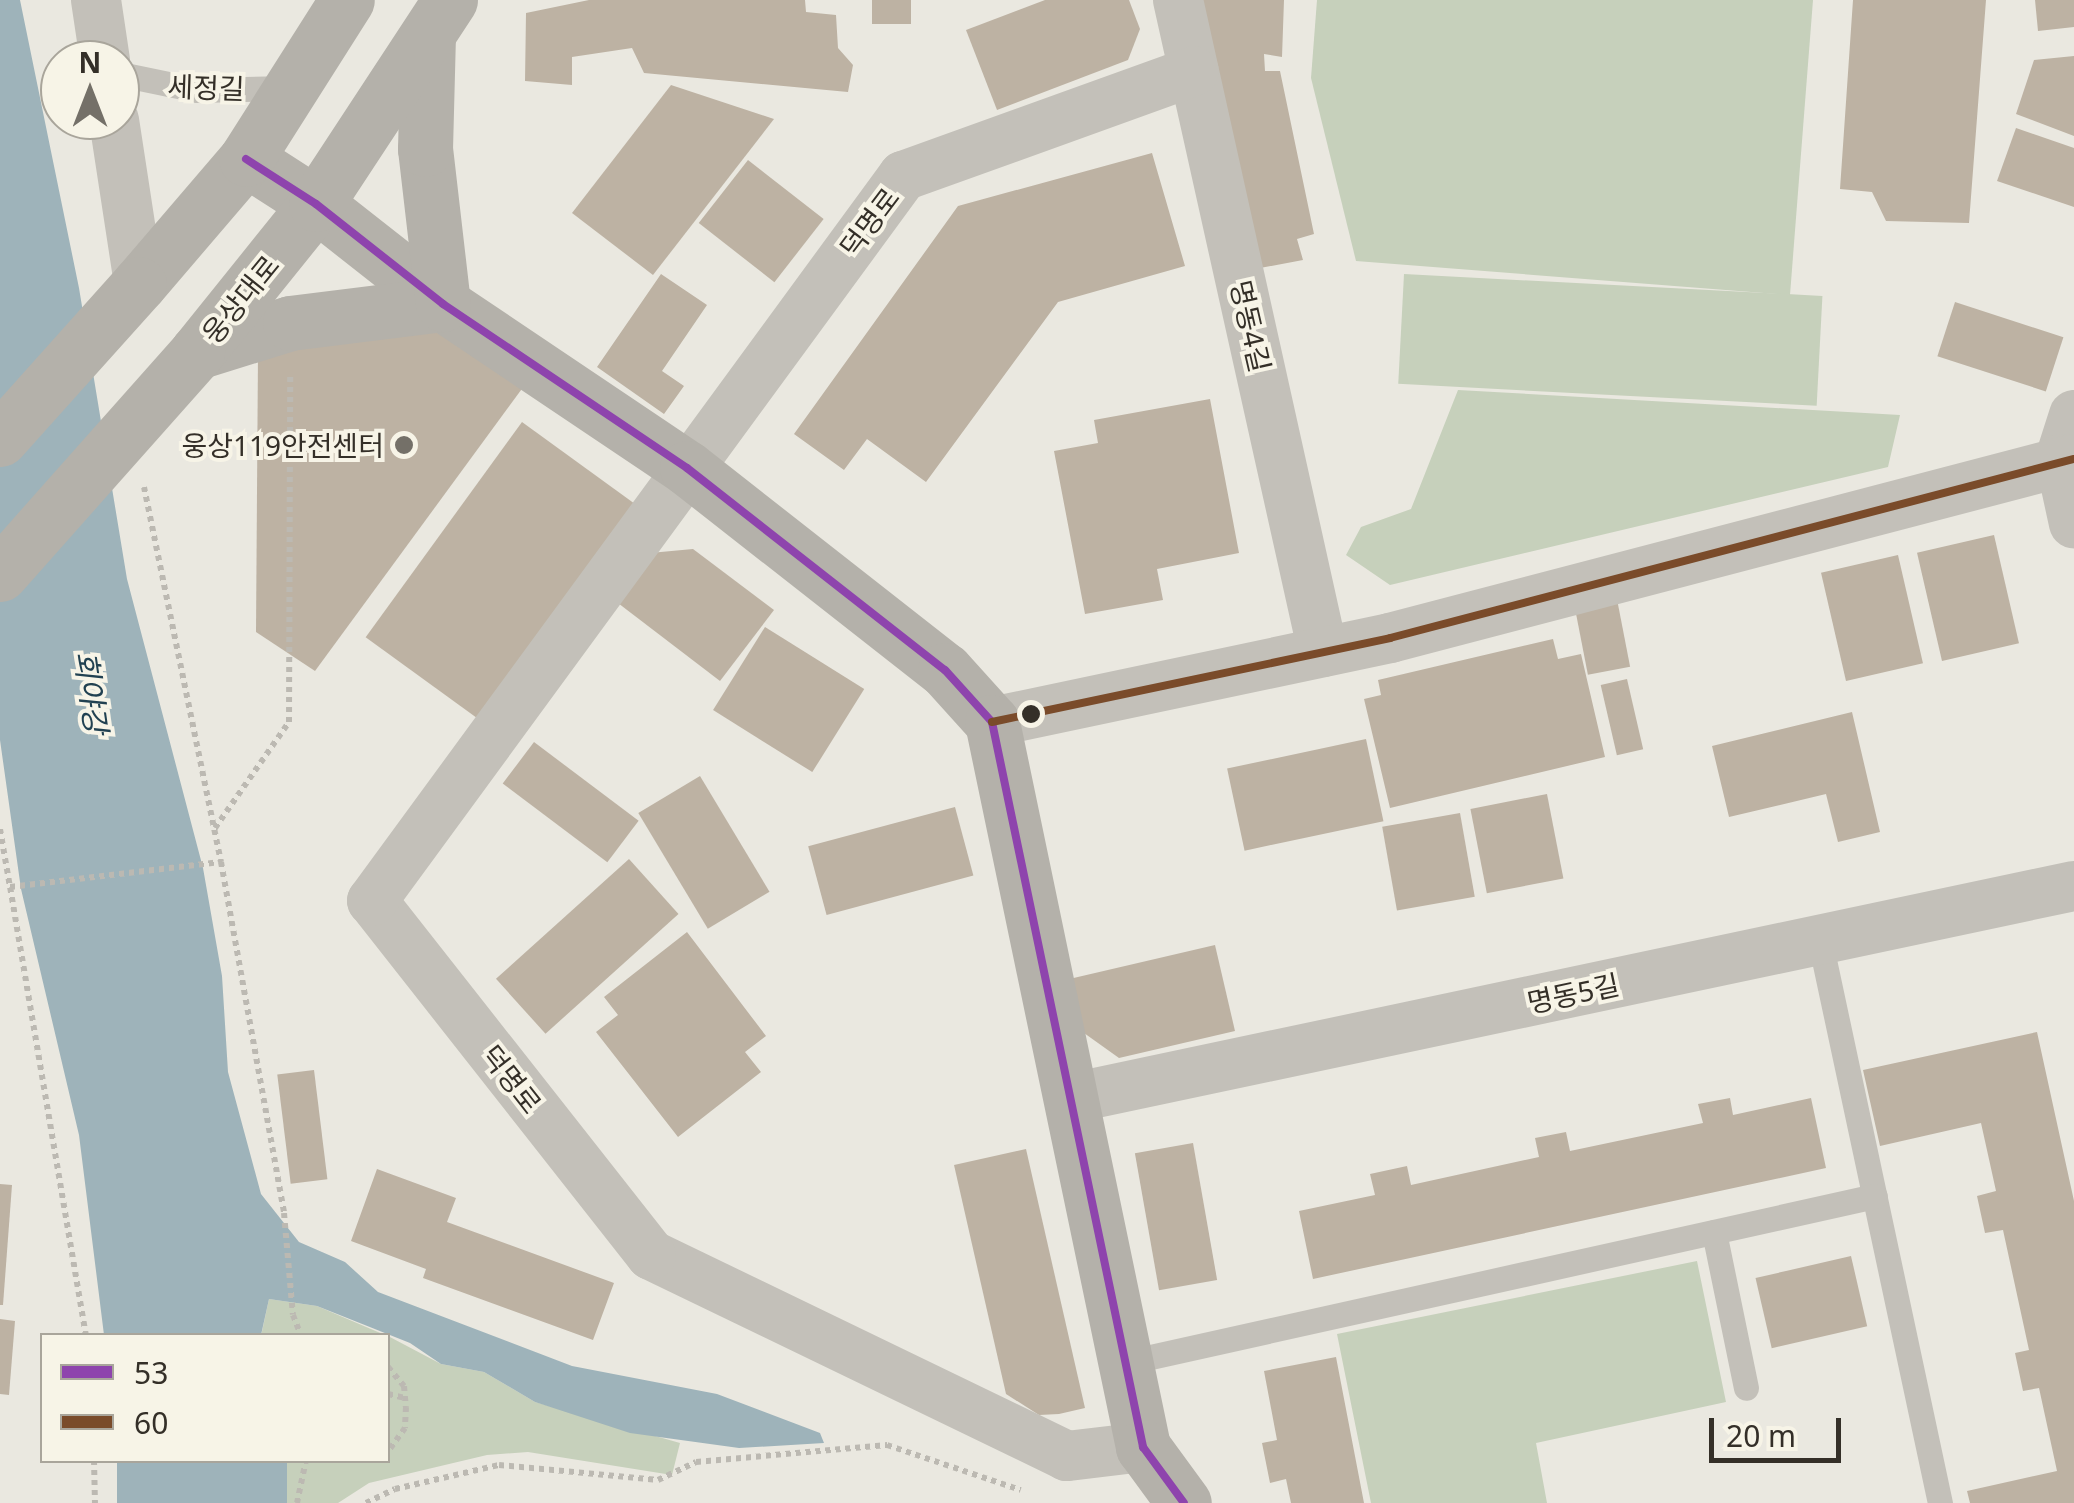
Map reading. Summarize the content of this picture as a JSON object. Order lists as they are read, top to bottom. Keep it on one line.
{"streets":{"street":["덕명로","웅상대로","명동4길","명동5길"],"lane":["세정길"]},"crossings":[["덕명로","명동4길"]],"water":["회야강"],"places":["웅상119안전센터"],"lines":["transit line 53","transit line 60"],"legend":["53","60"],"scale_bar":"20 m","north":"top"}
